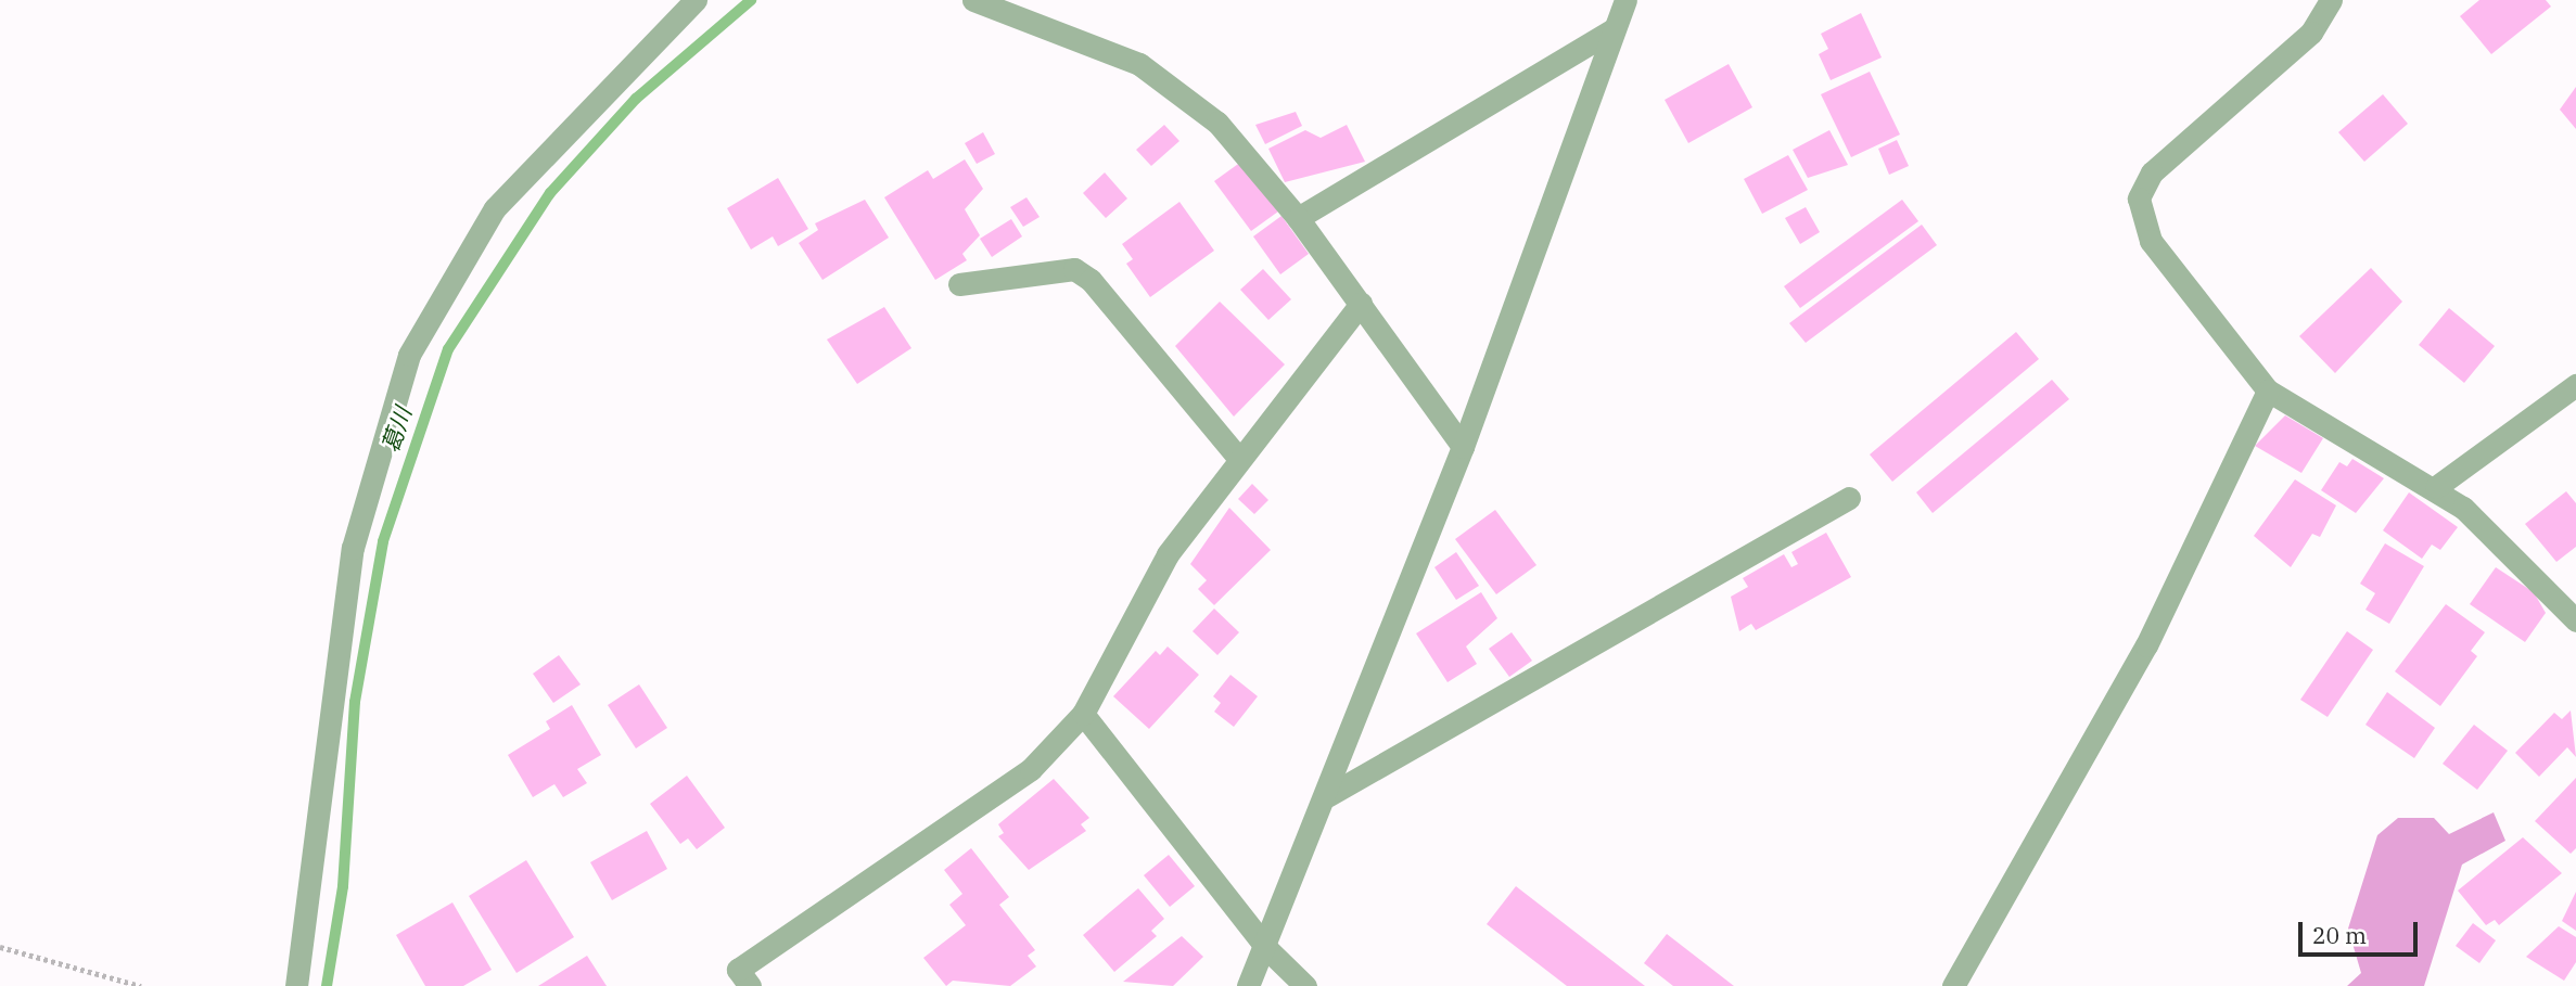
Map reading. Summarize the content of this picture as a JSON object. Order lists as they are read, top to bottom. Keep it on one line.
{"water":["葛川"],"scale_bar":"20 m"}
